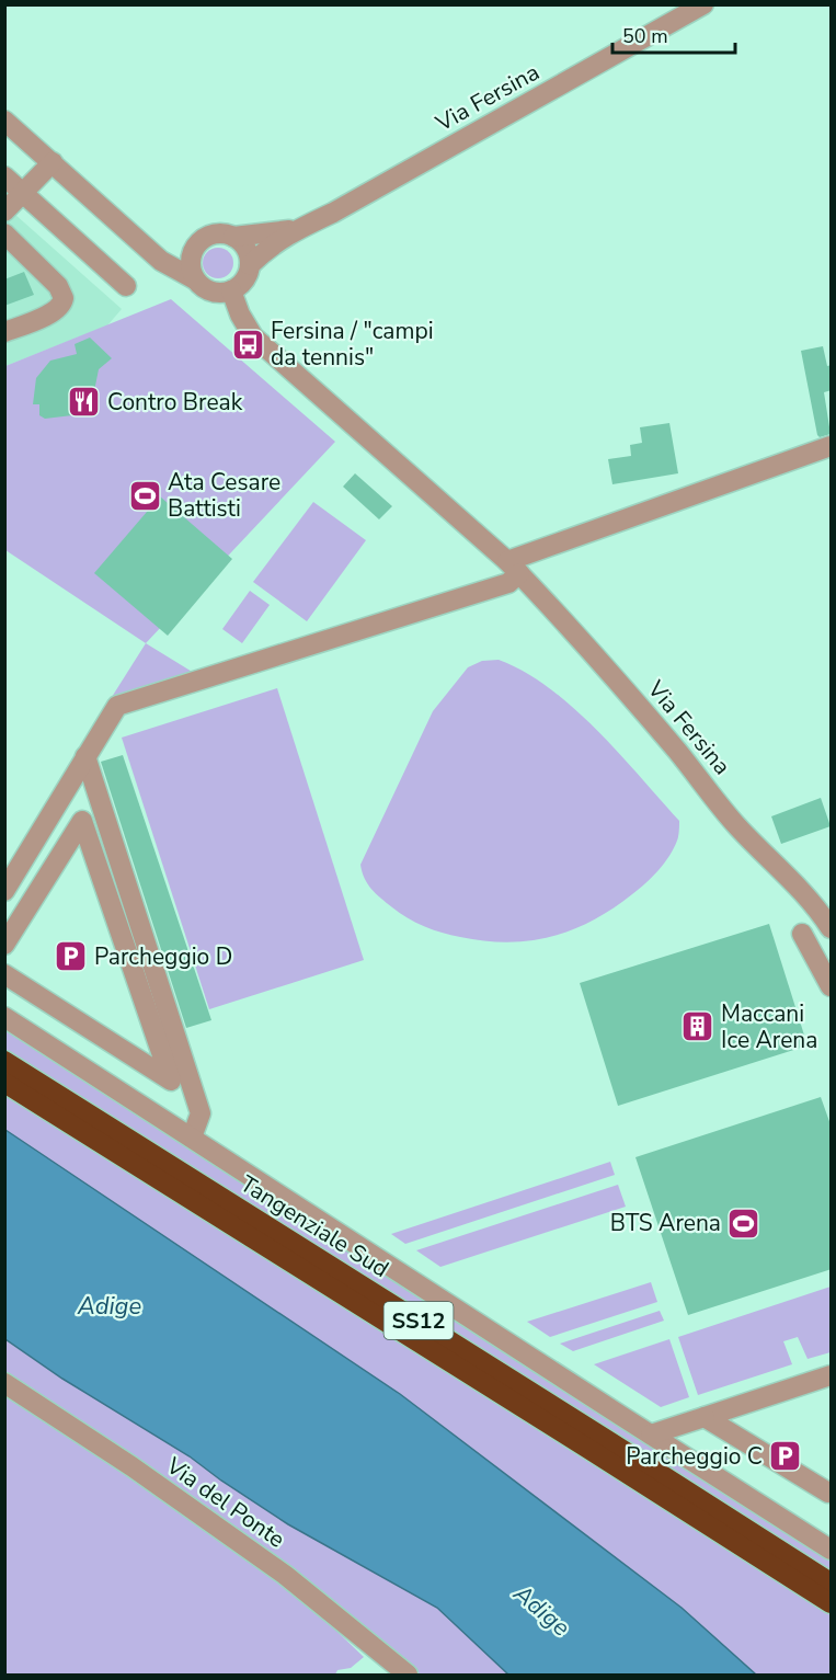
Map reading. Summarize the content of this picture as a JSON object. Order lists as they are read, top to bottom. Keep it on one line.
{"streets":{"highway":["Tangenziale Sud","SS12"],"street":["Via Fersina","Via del Ponte"]},"water":["Adige"],"places":{"bus stop":["Fersina / \"campi da tennis\""],"restaurant":["Contro Break"],"sports":["Ata Cesare Battisti","BTS Arena"],"parking":["Parcheggio D","Parcheggio C"],"building":["Maccani Ice Arena"]},"scale_bar":"50 m"}
